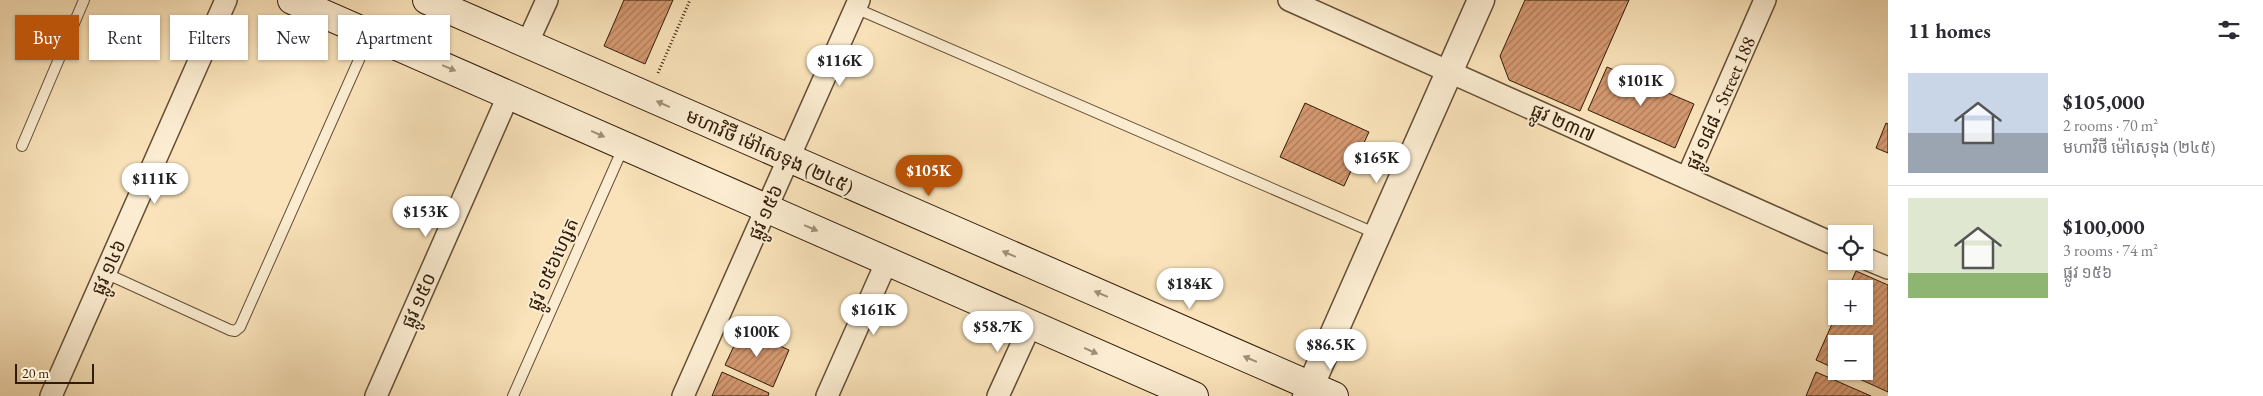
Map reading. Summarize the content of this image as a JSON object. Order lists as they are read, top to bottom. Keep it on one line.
{"streets":{"main road":["មហាវិថី ម៉ៅសេទុង (២៤៥)"],"street":["ផ្លូវ ១៨៨ - Street 188","ផ្លូវ ២៣៧","ផ្លូវ ១៥៦","ផ្លូវ ១៤៦","ផ្លូវ ១៥០"],"lane":["ផ្លូវ ១៥៦ហ្សេត"]},"crossings":[["ផ្លូវ ១៨៨ - Street 188","ផ្លូវ ២៣៧"],["មហាវិថី ម៉ៅសេទុង (២៤៥)","ផ្លូវ ១៥៦"]],"scale_bar":"20 m","page":{"heading":"11 homes","chip":["Buy","Rent","Filters","New","Apartment"],"price":["$116K","$101K","$165K","$105K","$111K","$153K","$184K","$161K","$58.7K","$100K","$86.5K"],"list":[{"name":"$105,000","note":"2 rooms · 70 m² · មហាវិថី ម៉ៅសេទុង (២៤៥)"},{"name":"$100,000","note":"3 rooms · 74 m² · ផ្លូវ ១៥៦"}],"map_buttons":["+","−"],"scale":"20 m"}}
